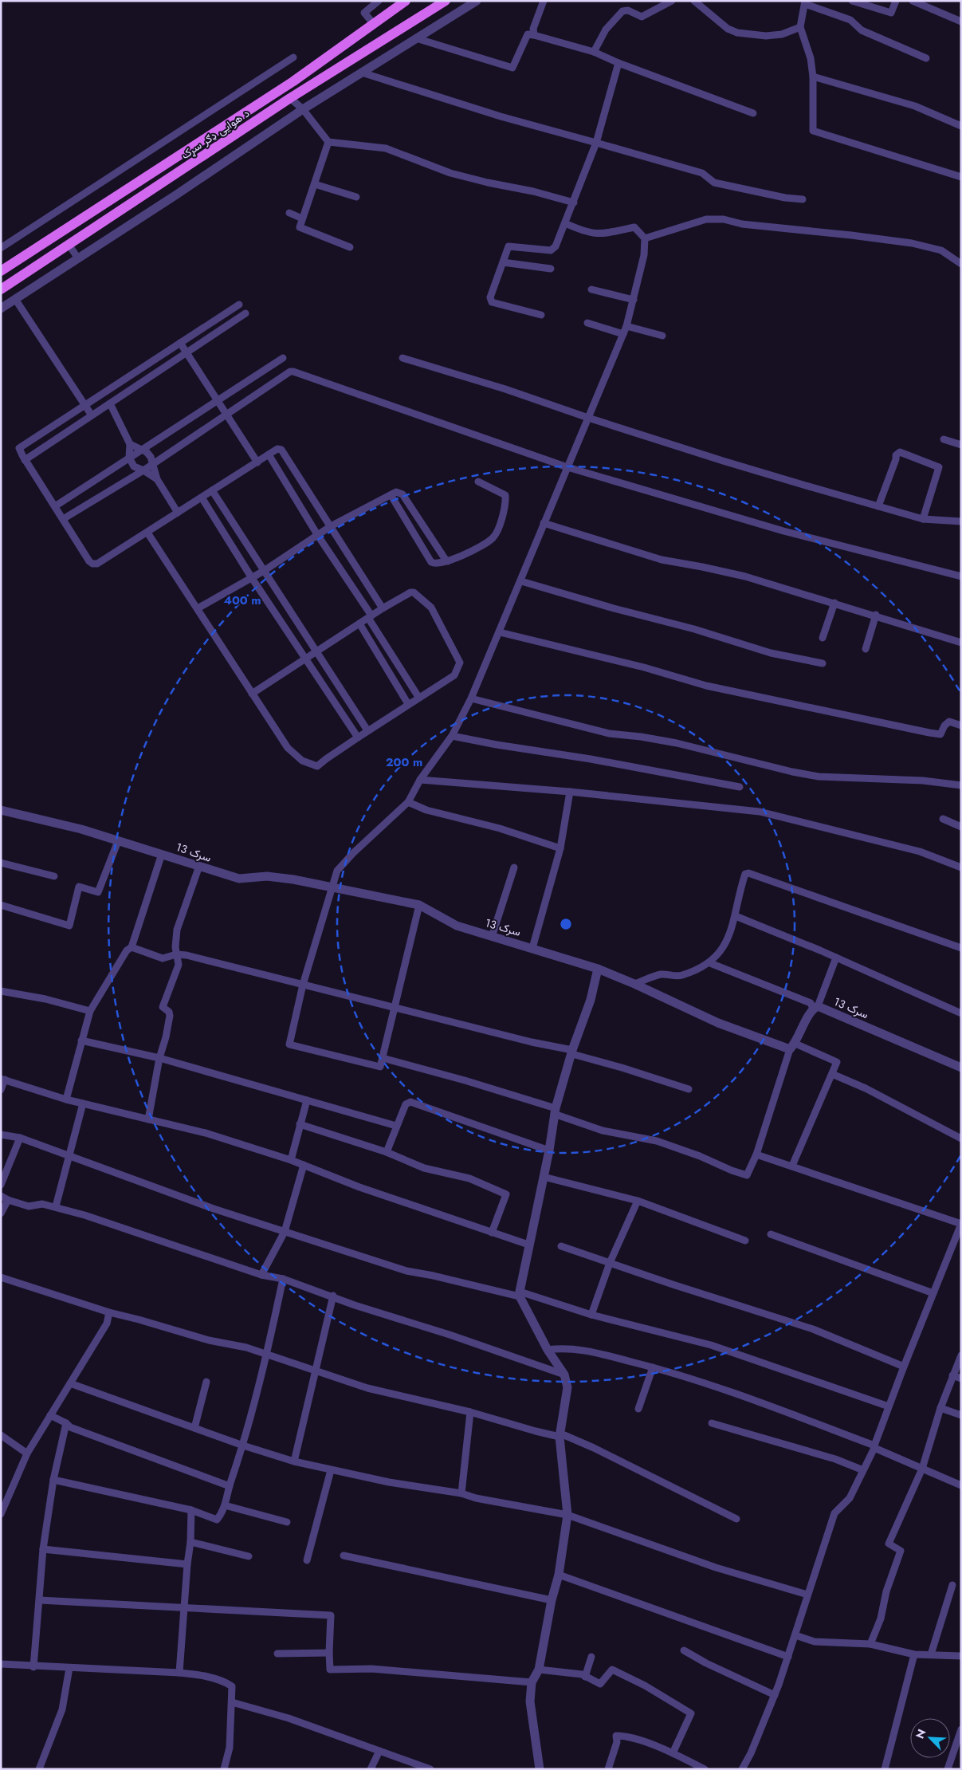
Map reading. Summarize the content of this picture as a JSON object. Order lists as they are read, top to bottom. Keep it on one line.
{"streets":{"main road":["د هوایی ډګر سړک"],"street":["سرک 13"]},"north":"top left","rings":["400 m","200 m"]}
